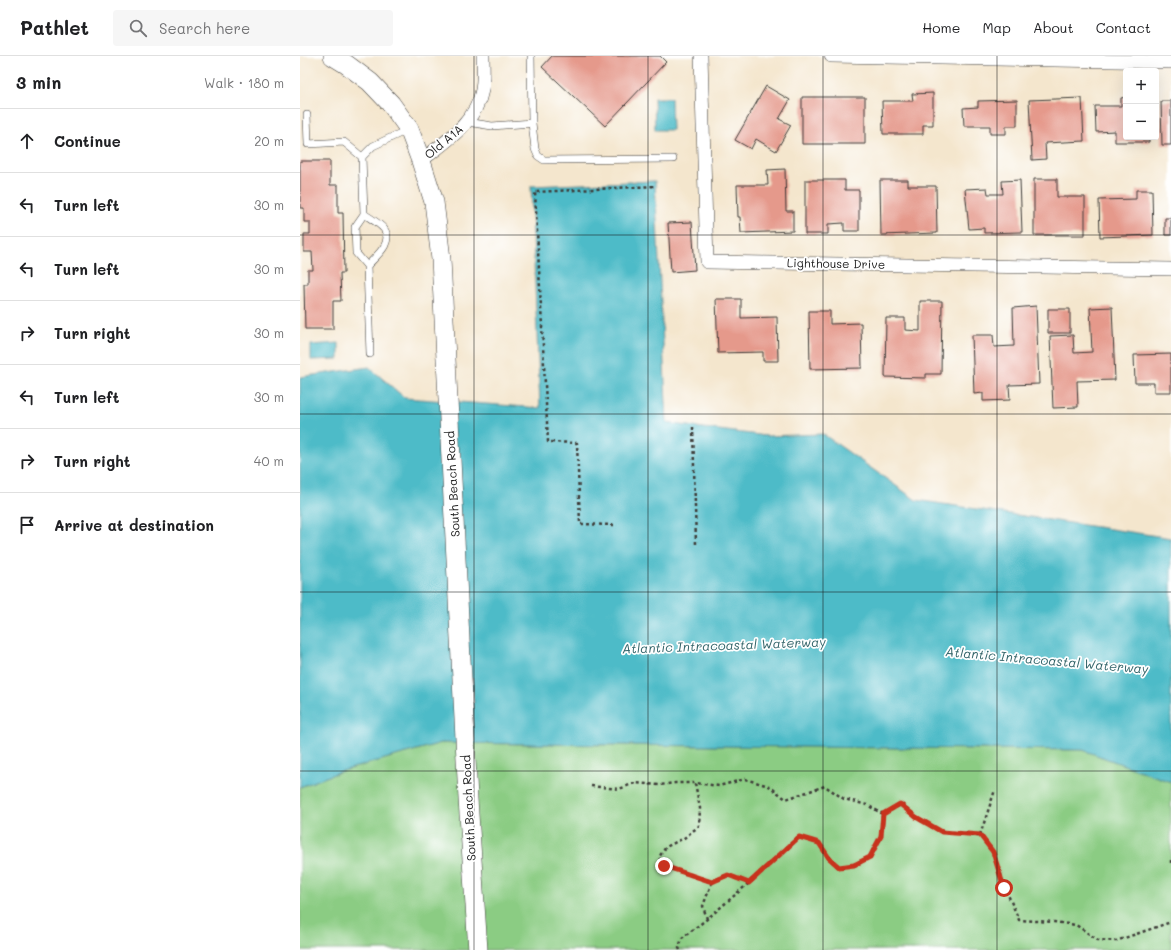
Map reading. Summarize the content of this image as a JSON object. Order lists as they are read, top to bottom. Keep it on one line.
{"streets":{"street":["Old A1A","Lighthouse Drive","South Beach Road"]},"crossings":[["Old A1A","South Beach Road"]],"water":["Atlantic Intracoastal Waterway"],"page":{"header":"Pathlet","search":"Search here","nav":["Home","Map","About","Contact"],"heading":["3 min","Walk · 180 m"],"map_buttons":["+","−"],"list":[["Continue","20 m"],["Turn left","30 m"],["Turn left","30 m"],["Turn right","30 m"],["Turn left","30 m"],["Turn right","40 m"],"Arrive at destination"]}}
